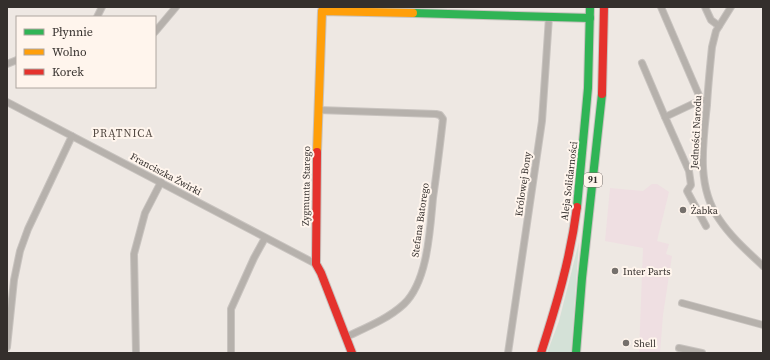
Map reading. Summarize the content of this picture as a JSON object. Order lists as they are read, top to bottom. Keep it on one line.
{"streets":{"main road":["91","Aleja Solidarności","Zygmunta Starego"],"street":["Jedności Narodu","Franciszka Żwirki","Królowej Bony","Stefana Batorego"]},"crossings":[["Franciszka Żwirki","Zygmunta Starego"],["Królowej Bony","Zygmunta Starego"],["Zygmunta Starego","Stefana Batorego"]],"districts":["PRĄTNICA"],"places":["Żabka","Inter Parts","Shell"],"legend":["Płynnie","Wolno","Korek"]}
